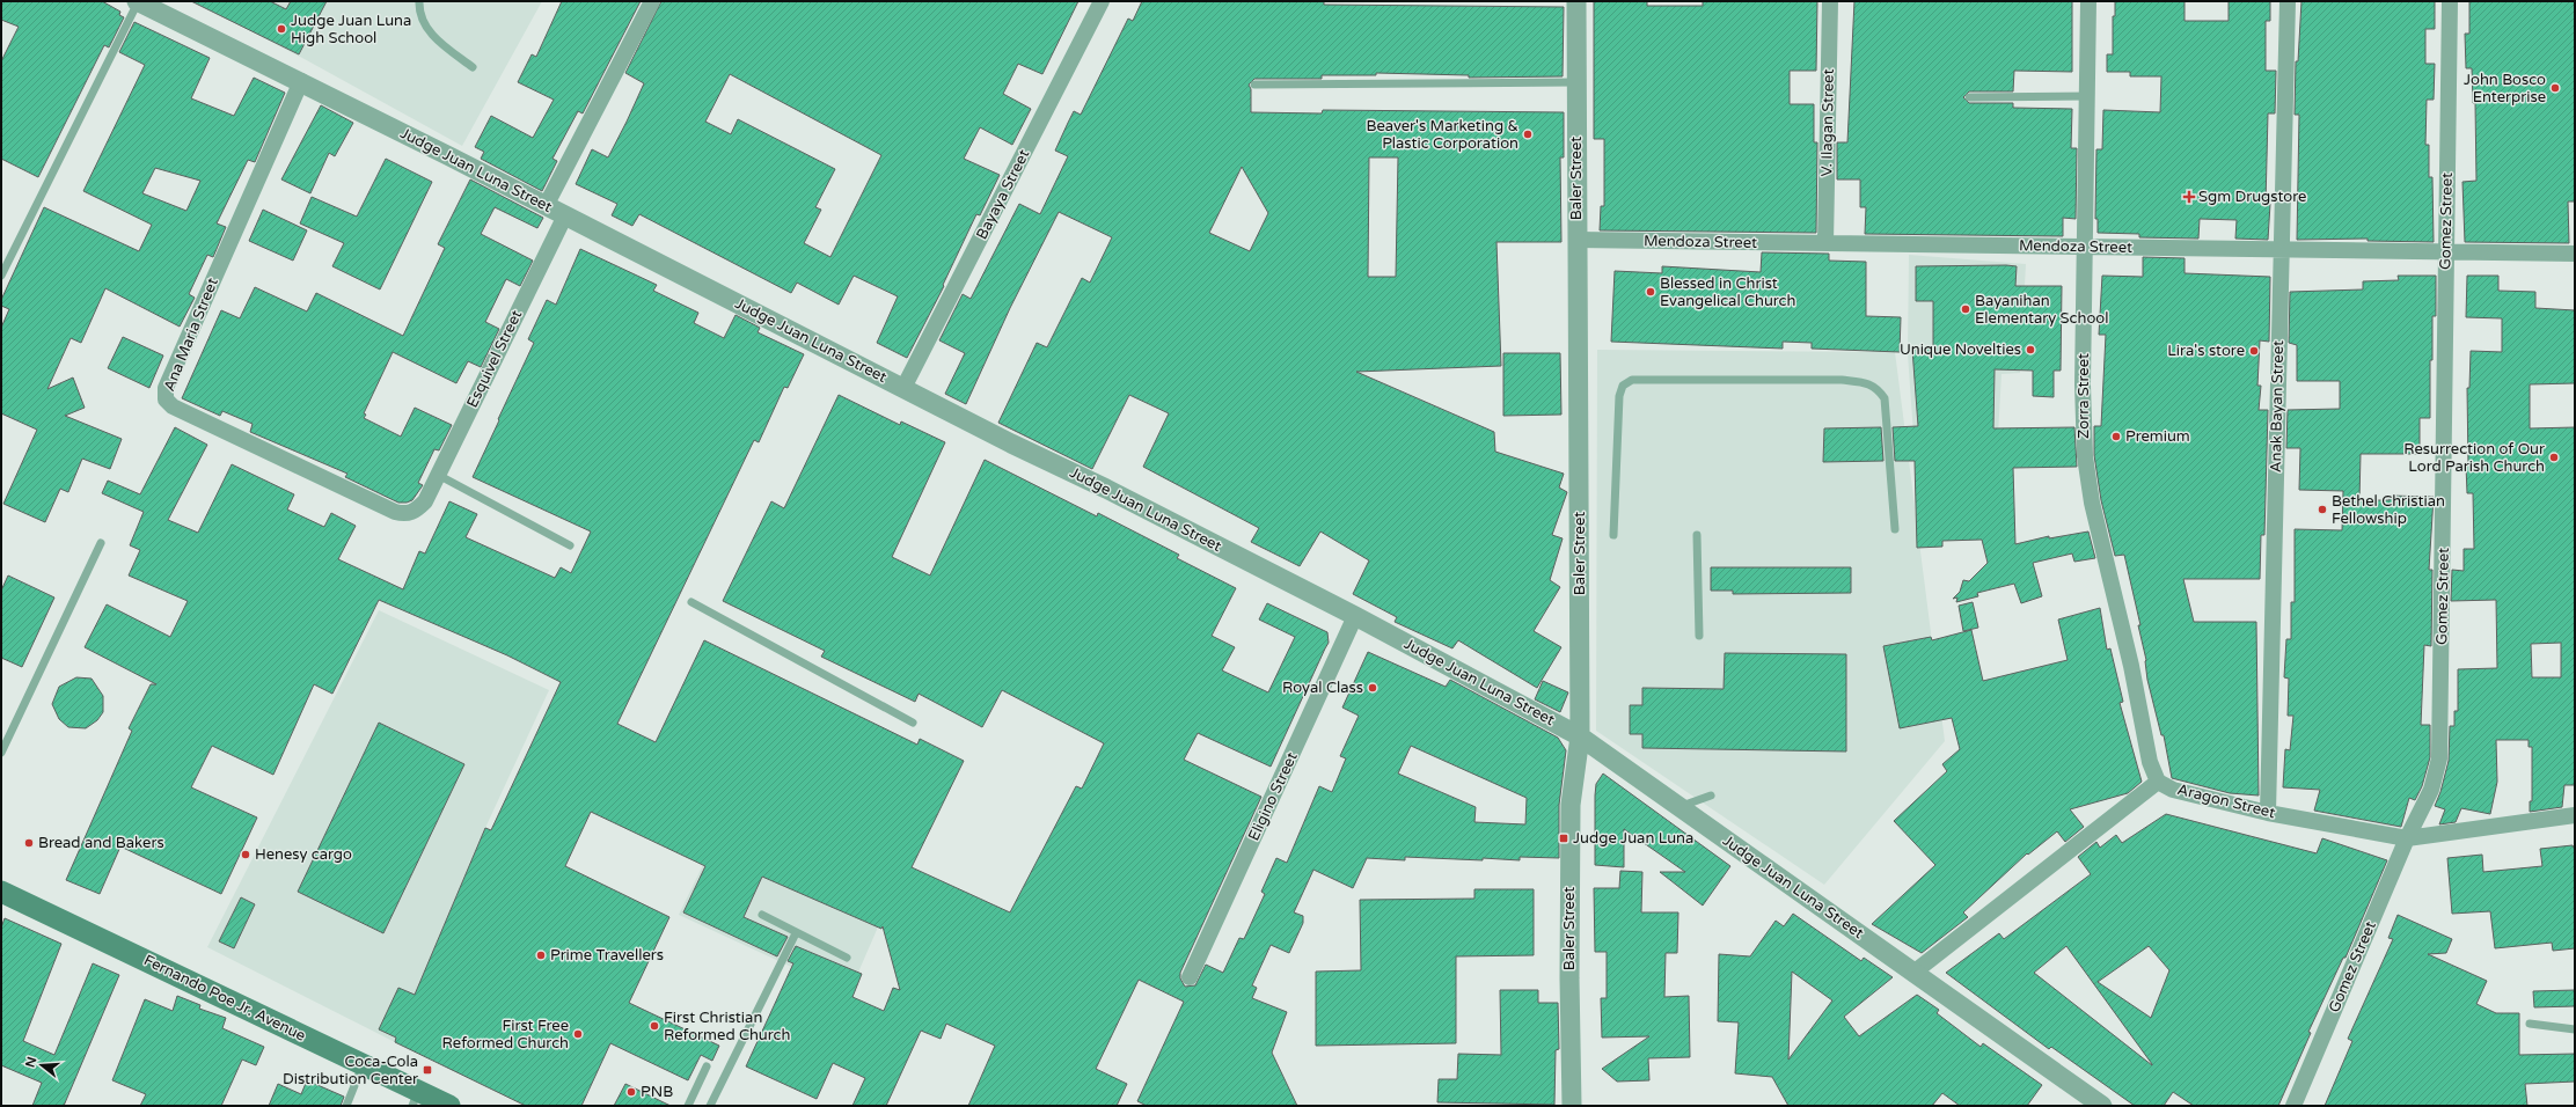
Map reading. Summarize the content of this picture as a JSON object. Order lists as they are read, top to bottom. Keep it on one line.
{"streets":{"main road":["Fernando Poe Jr. Avenue"],"street":["V. Ilagan Street","Judge Juan Luna Street","Baler Street","Bayaya Street","Gomez Street","Mendoza Street","Ana Maria Street","Esquivel Street","Zorra Street","Anak Bayan Street","Eligino Street","Aragon Street"]},"crossings":[["V. Ilagan Street","Mendoza Street"],["Judge Juan Luna Street","Baler Street"],["Judge Juan Luna Street","Bayaya Street"],["Judge Juan Luna Street","Ana Maria Street"],["Judge Juan Luna Street","Esquivel Street"],["Judge Juan Luna Street","Eligino Street"],["Judge Juan Luna Street","Aragon Street"],["Baler Street","Mendoza Street"],["Gomez Street","Mendoza Street"],["Gomez Street","Aragon Street"],["Mendoza Street","Zorra Street"],["Mendoza Street","Anak Bayan Street"],["Ana Maria Street","Esquivel Street"],["Zorra Street","Aragon Street"],["Anak Bayan Street","Aragon Street"]],"places":{"other":["Judge Juan Luna High School","John Bosco Enterprise","Beaver's Marketing & Plastic Corporation","Blessed in Christ Evangelical Church","Bayanihan Elementary School","Unique Novelties","Lira's store","Premium","Resurrection of Our Lord Parish Church","Bethel Christian Fellowship","Royal Class","Bread and Bakers","Henesy cargo","Prime Travellers","First Christian Reformed Church","First Free Reformed Church","PNB"],"health":["Sgm Drugstore"],"transit":["Judge Juan Luna","Coca-Cola Distribution Center"]},"north":"left"}
